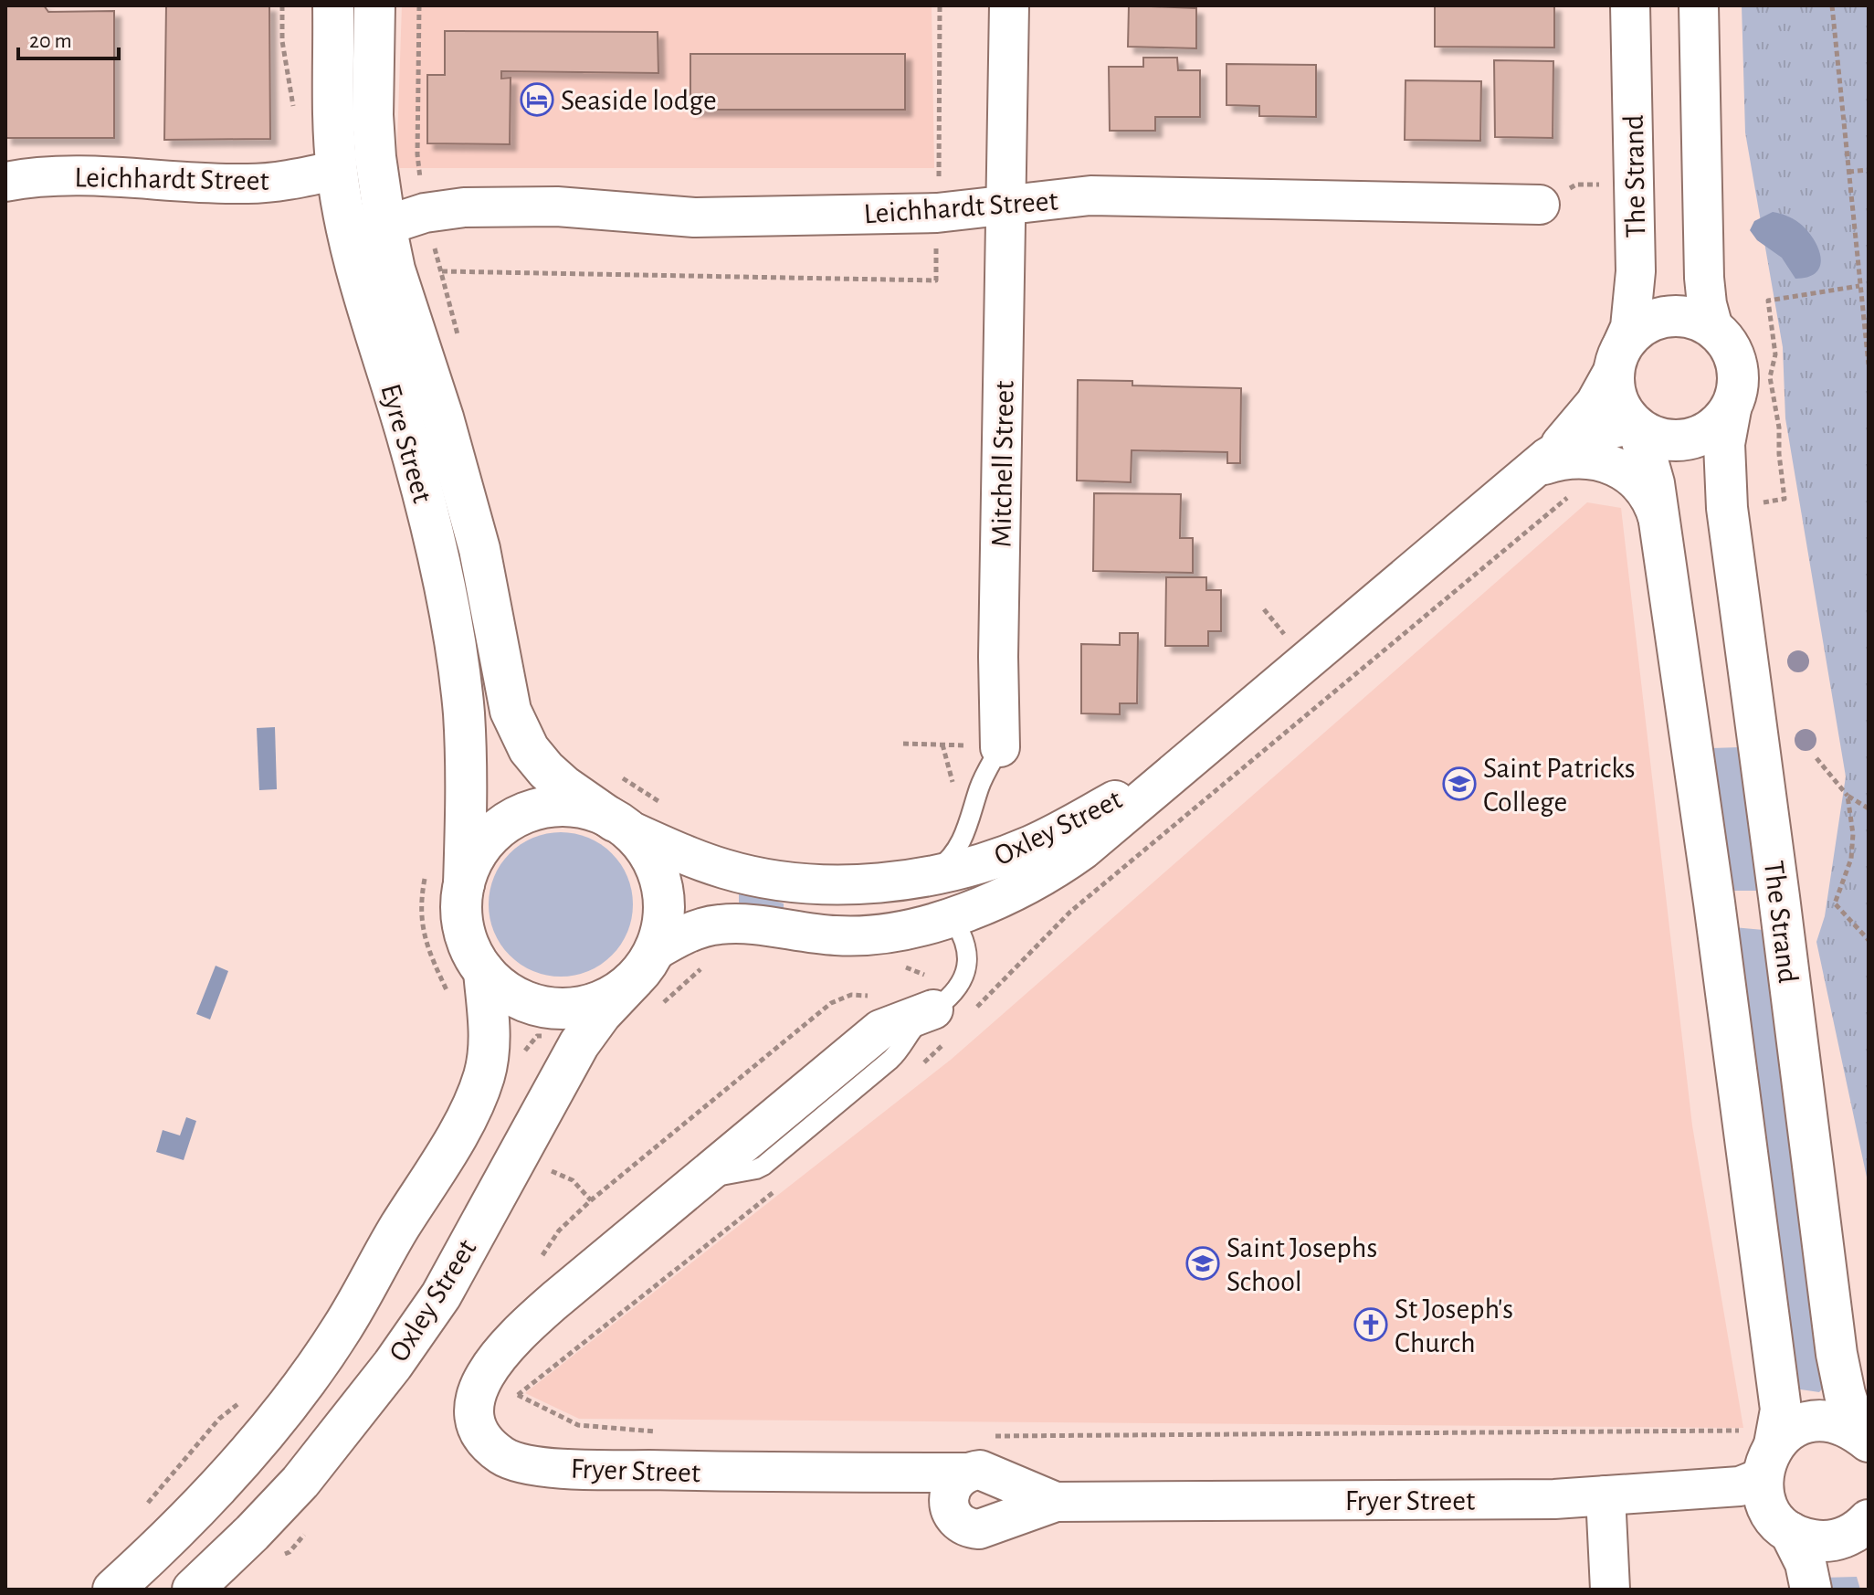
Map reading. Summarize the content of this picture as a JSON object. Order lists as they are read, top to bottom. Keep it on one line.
{"streets":{"main road":["The Strand","Eyre Street","Oxley Street"],"street":["Leichhardt Street","Mitchell Street","Fryer Street"]},"crossings":[["The Strand","Oxley Street"],["Leichhardt Street","Eyre Street"],["Leichhardt Street","Mitchell Street"],["Eyre Street","Oxley Street"],["Mitchell Street","Oxley Street"]],"places":{"hotel":["Seaside lodge"],"school or university":["Saint Patricks College","Saint Josephs School"],"church":["St Joseph's Church"]},"scale_bar":"20 m"}
